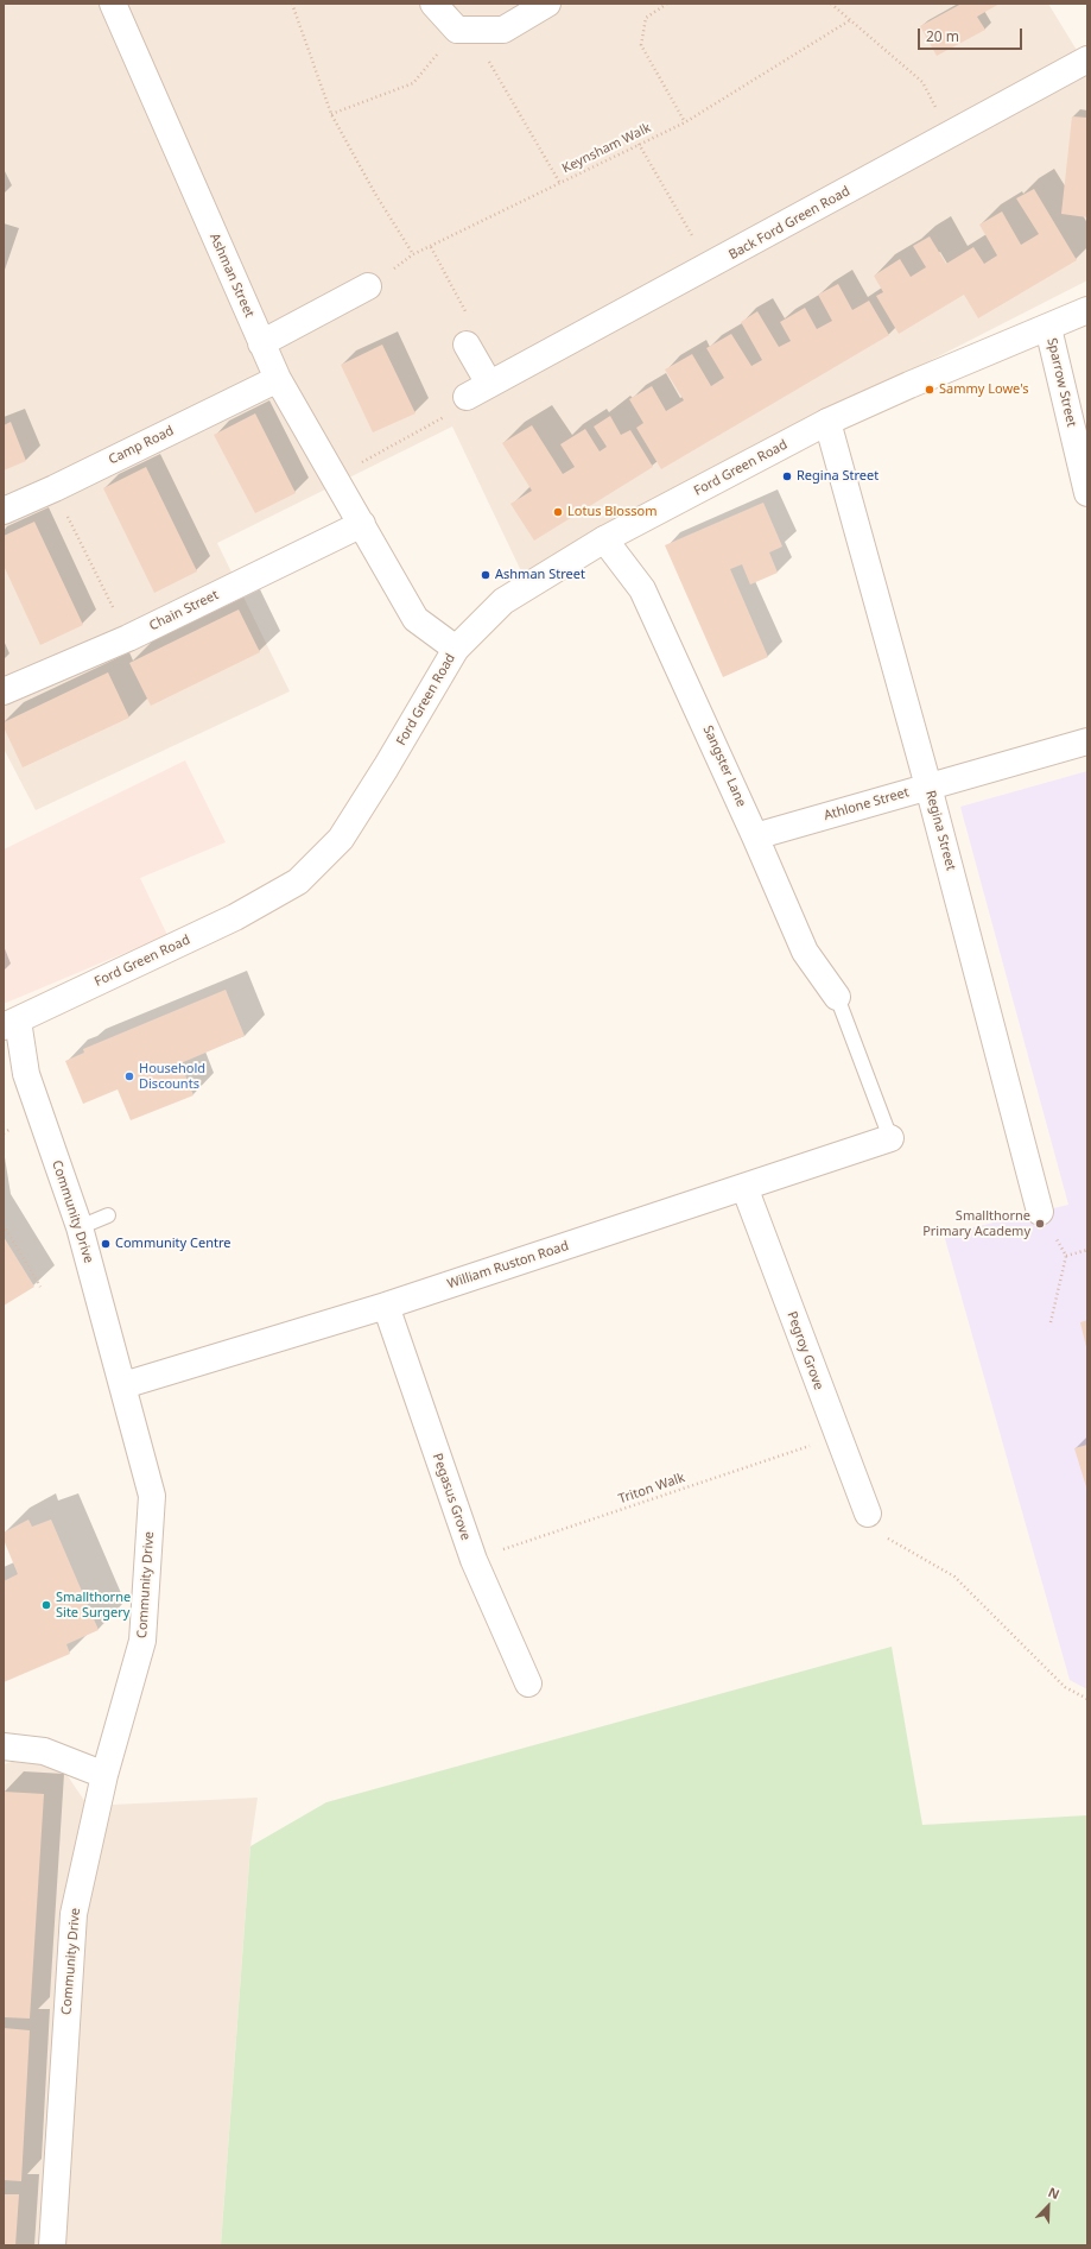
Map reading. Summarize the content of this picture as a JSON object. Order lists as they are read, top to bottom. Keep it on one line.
{"streets":{"street":["Back Ford Green Road","Ashman Street","Sparrow Street","Camp Road","Ford Green Road","Chain Street","Sangster Lane","Athlone Street","Regina Street","Community Drive","William Ruston Road","Pegroy Grove","Pegasus Grove"],"path":["Keynsham Walk","Triton Walk"]},"crossings":[["Ashman Street","Camp Road"],["Ashman Street","Ford Green Road"],["Ashman Street","Chain Street"],["Sparrow Street","Ford Green Road"],["Ford Green Road","Sangster Lane"],["Ford Green Road","Regina Street"],["Ford Green Road","Community Drive"],["Sangster Lane","Athlone Street"],["Athlone Street","Regina Street"],["Community Drive","William Ruston Road"],["William Ruston Road","Pegroy Grove"],["William Ruston Road","Pegasus Grove"],["Pegroy Grove","Triton Walk"],["Triton Walk","Pegasus Grove"]],"places":["Sammy Lowe's","Regina Street","Lotus Blossom","Ashman Street","Household Discounts","Smallthorne Primary Academy","Community Centre","Smallthorne Site Surgery"],"scale_bar":"20 m","north":"top right"}
